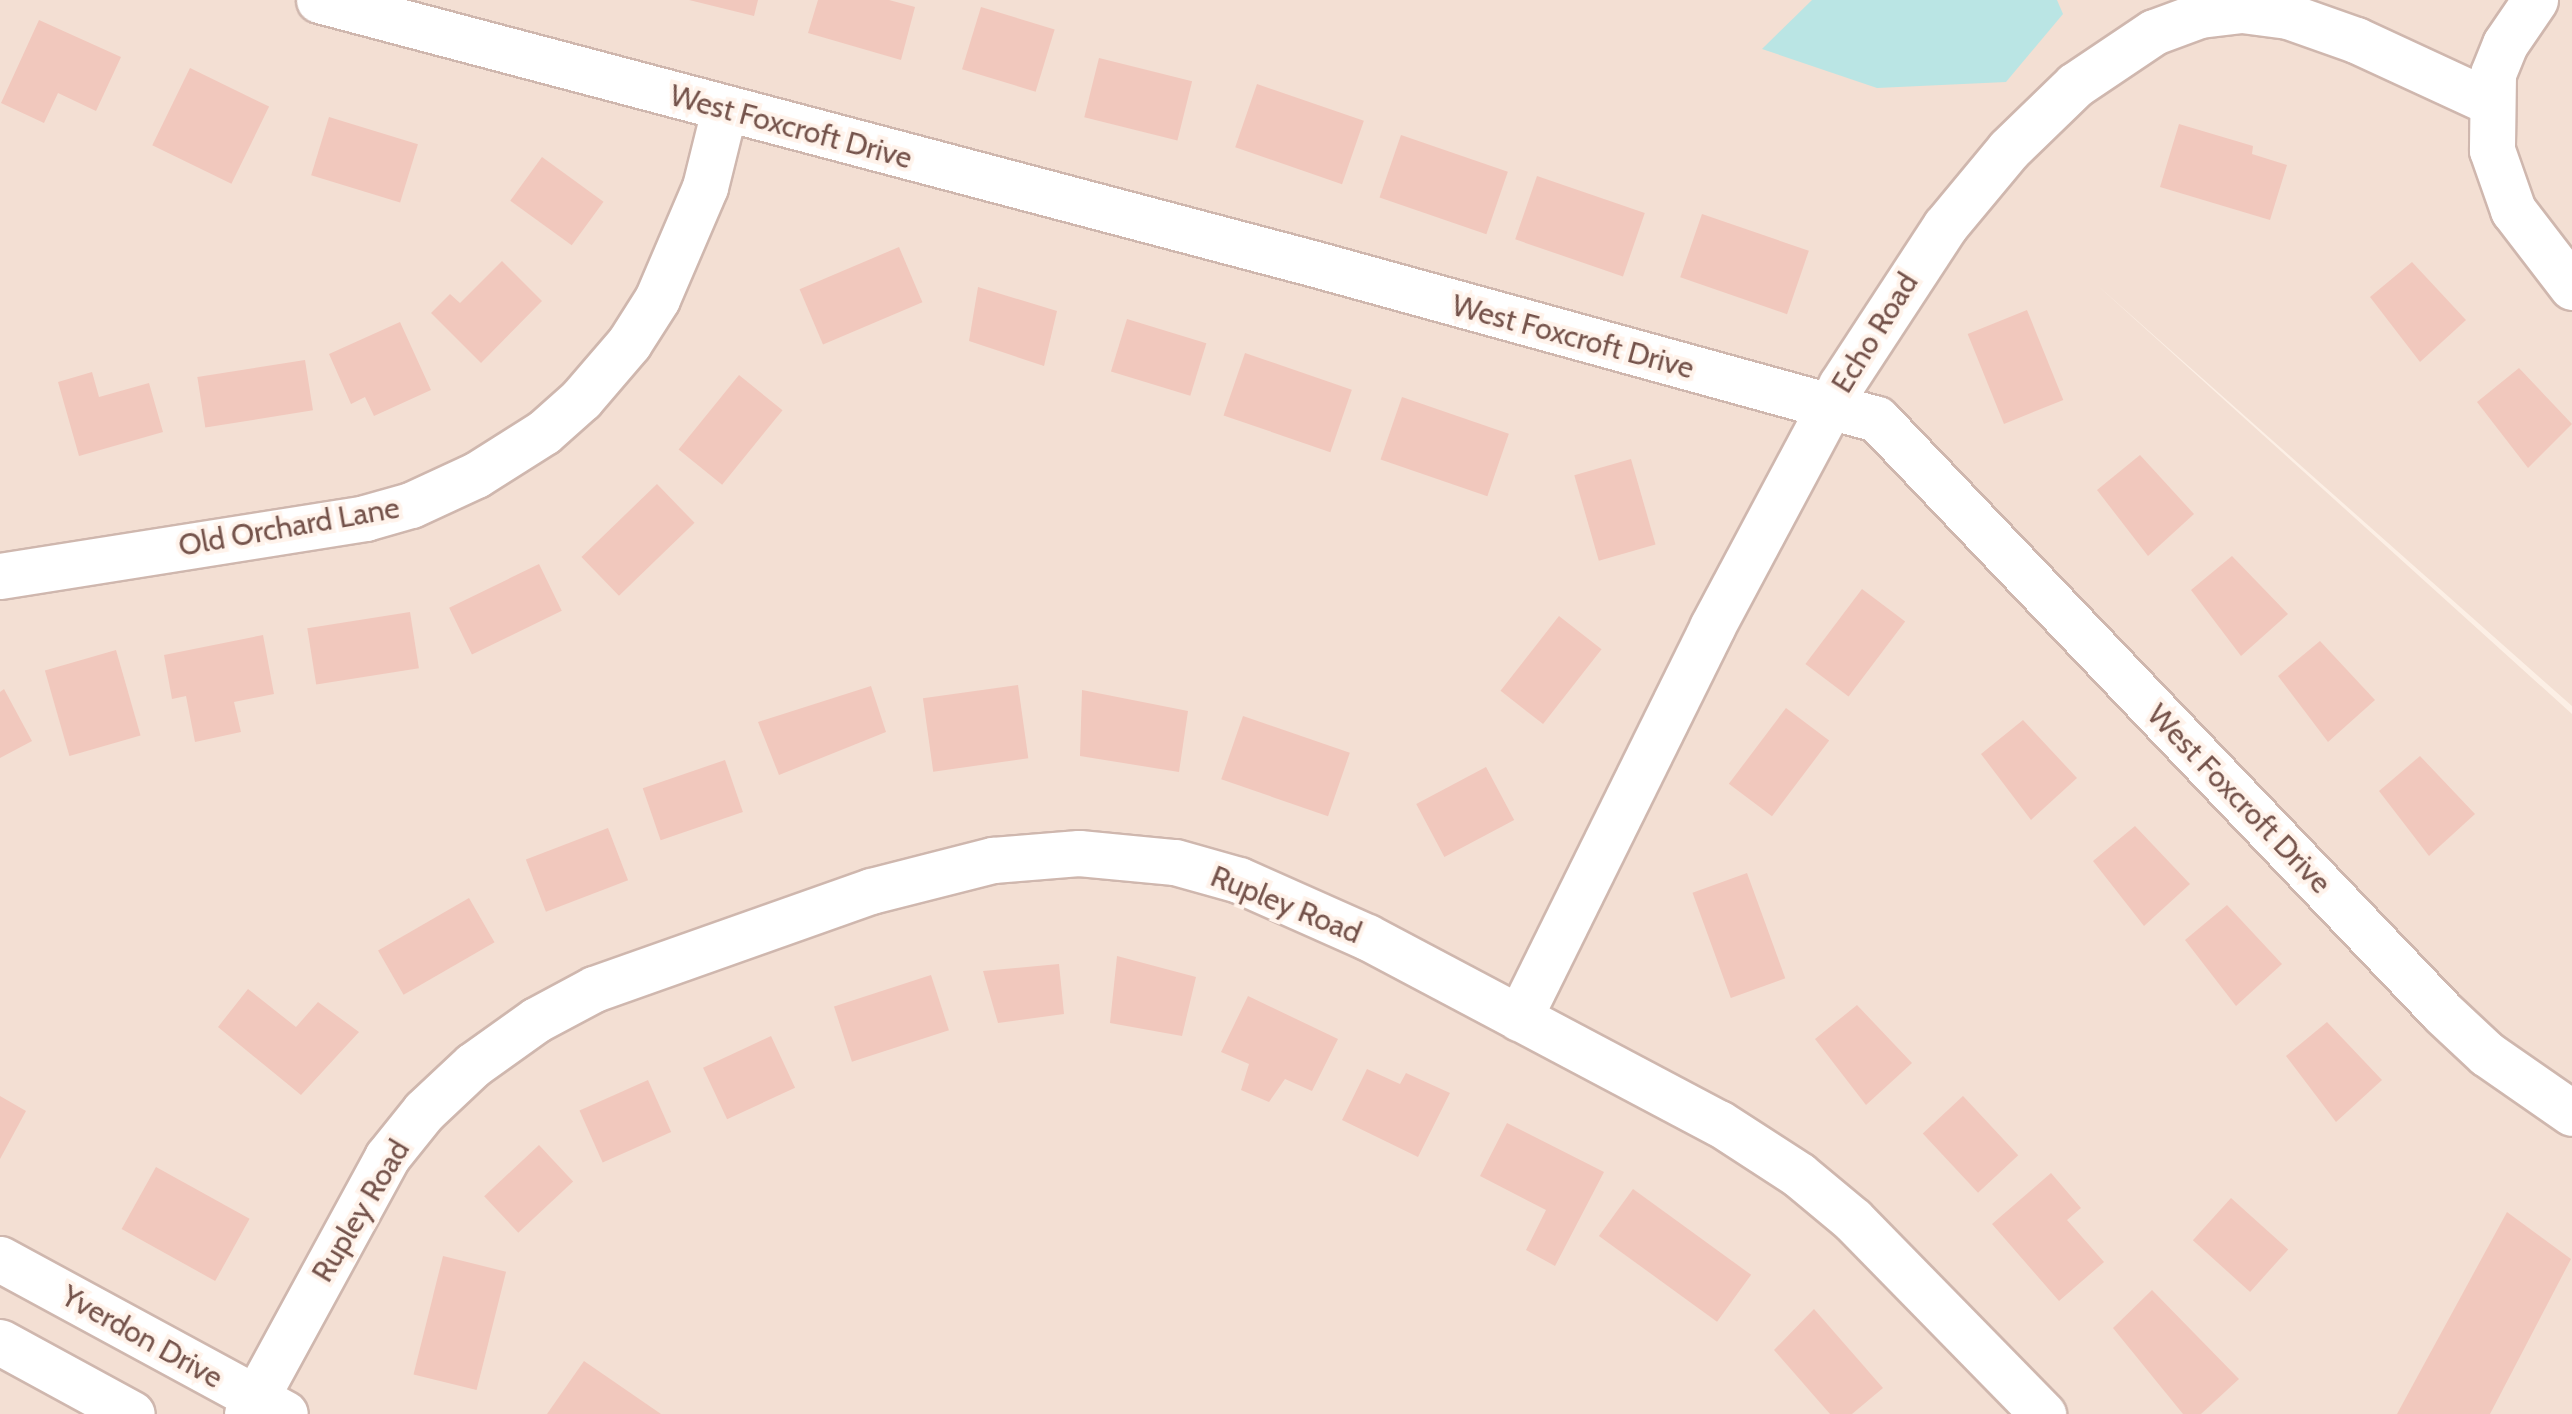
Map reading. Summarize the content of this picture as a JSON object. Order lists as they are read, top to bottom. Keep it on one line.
{"streets":{"street":["West Foxcroft Drive","Echo Road","Old Orchard Lane","Rupley Road","Yverdon Drive"]},"crossings":[["West Foxcroft Drive","Echo Road"],["West Foxcroft Drive","Old Orchard Lane"],["Echo Road","Rupley Road"],["Rupley Road","Yverdon Drive"]]}
